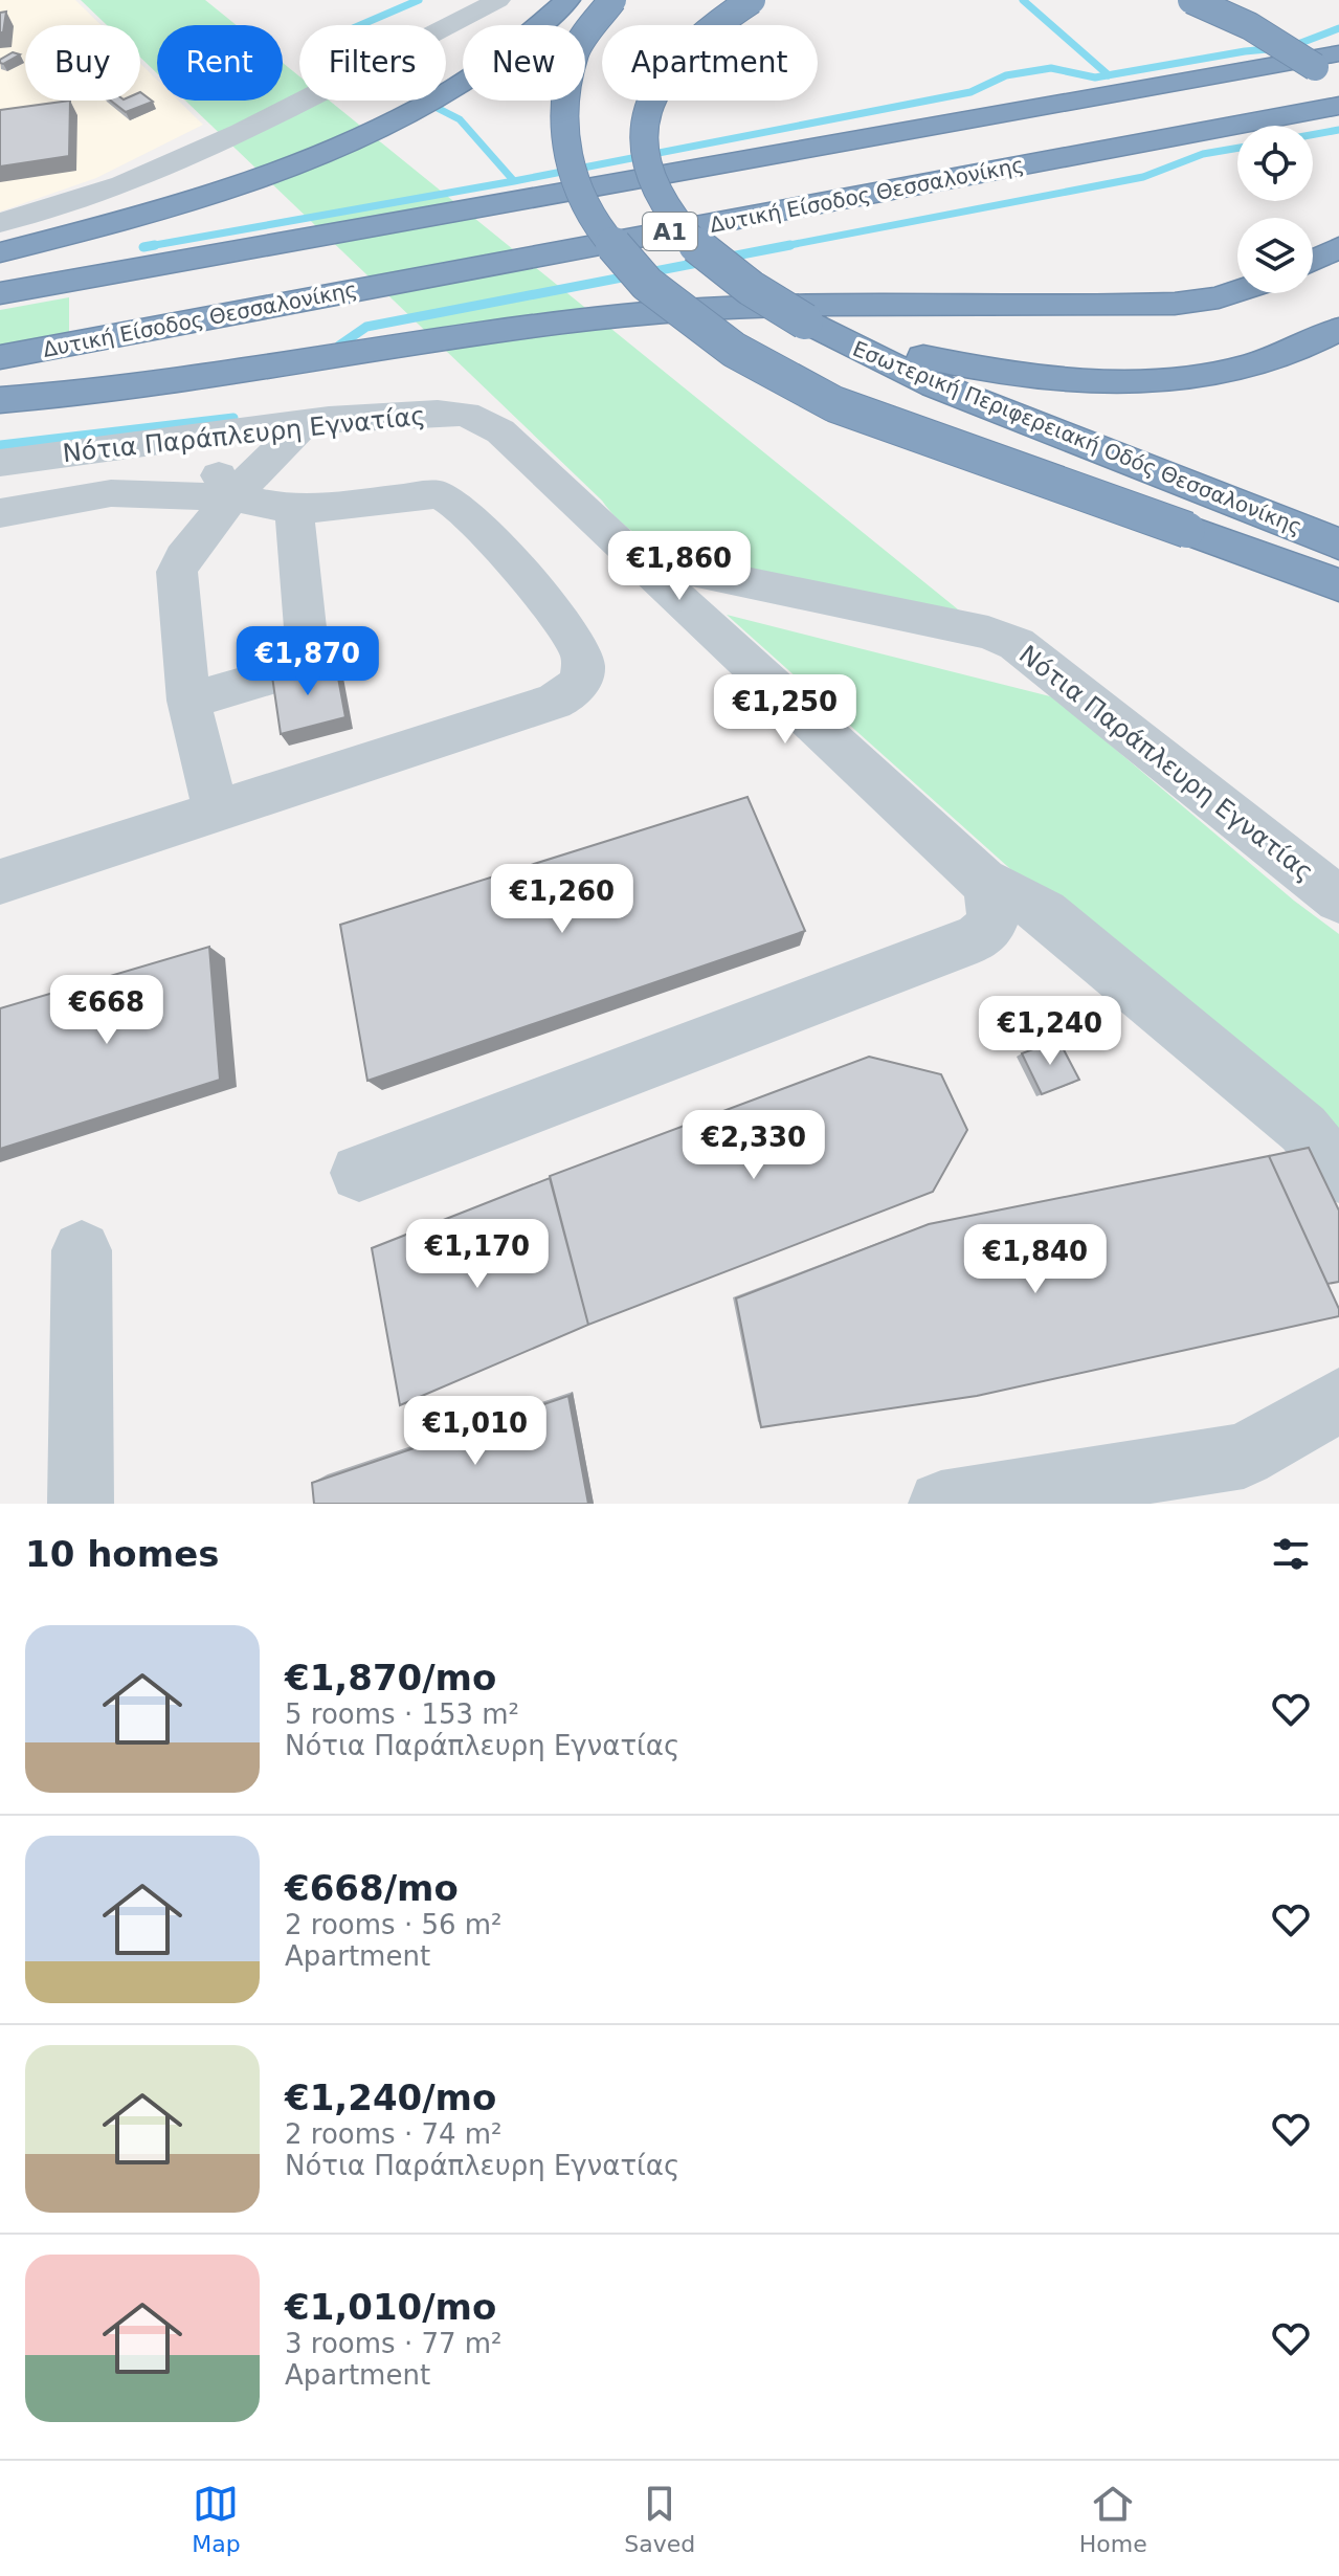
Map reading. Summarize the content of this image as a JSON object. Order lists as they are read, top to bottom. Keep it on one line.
{"streets":{"highway":["Δυτική Είσοδος Θεσσαλονίκης","Α1","Εσωτερική Περιφερειακή Οδός Θεσσαλονίκης"],"street":["Νότια Παράπλευρη Εγνατίας"]},"page":{"chip":["Buy","Rent","Filters","New","Apartment"],"price":["€1,860","€1,870","€1,250","€1,260","€668","€1,240","€2,330","€1,170","€1,840","€1,010"],"heading":"10 homes","list":[{"name":"€1,870/mo","note":"5 rooms · 153 m² · Νότια Παράπλευρη Εγνατίας"},{"name":"€668/mo","note":"2 rooms · 56 m² · Apartment"},{"name":"€1,240/mo","note":"2 rooms · 74 m² · Νότια Παράπλευρη Εγνατίας"},{"name":"€1,010/mo","note":"3 rooms · 77 m² · Apartment"}],"tabs":["Map","Saved","Home"]}}
